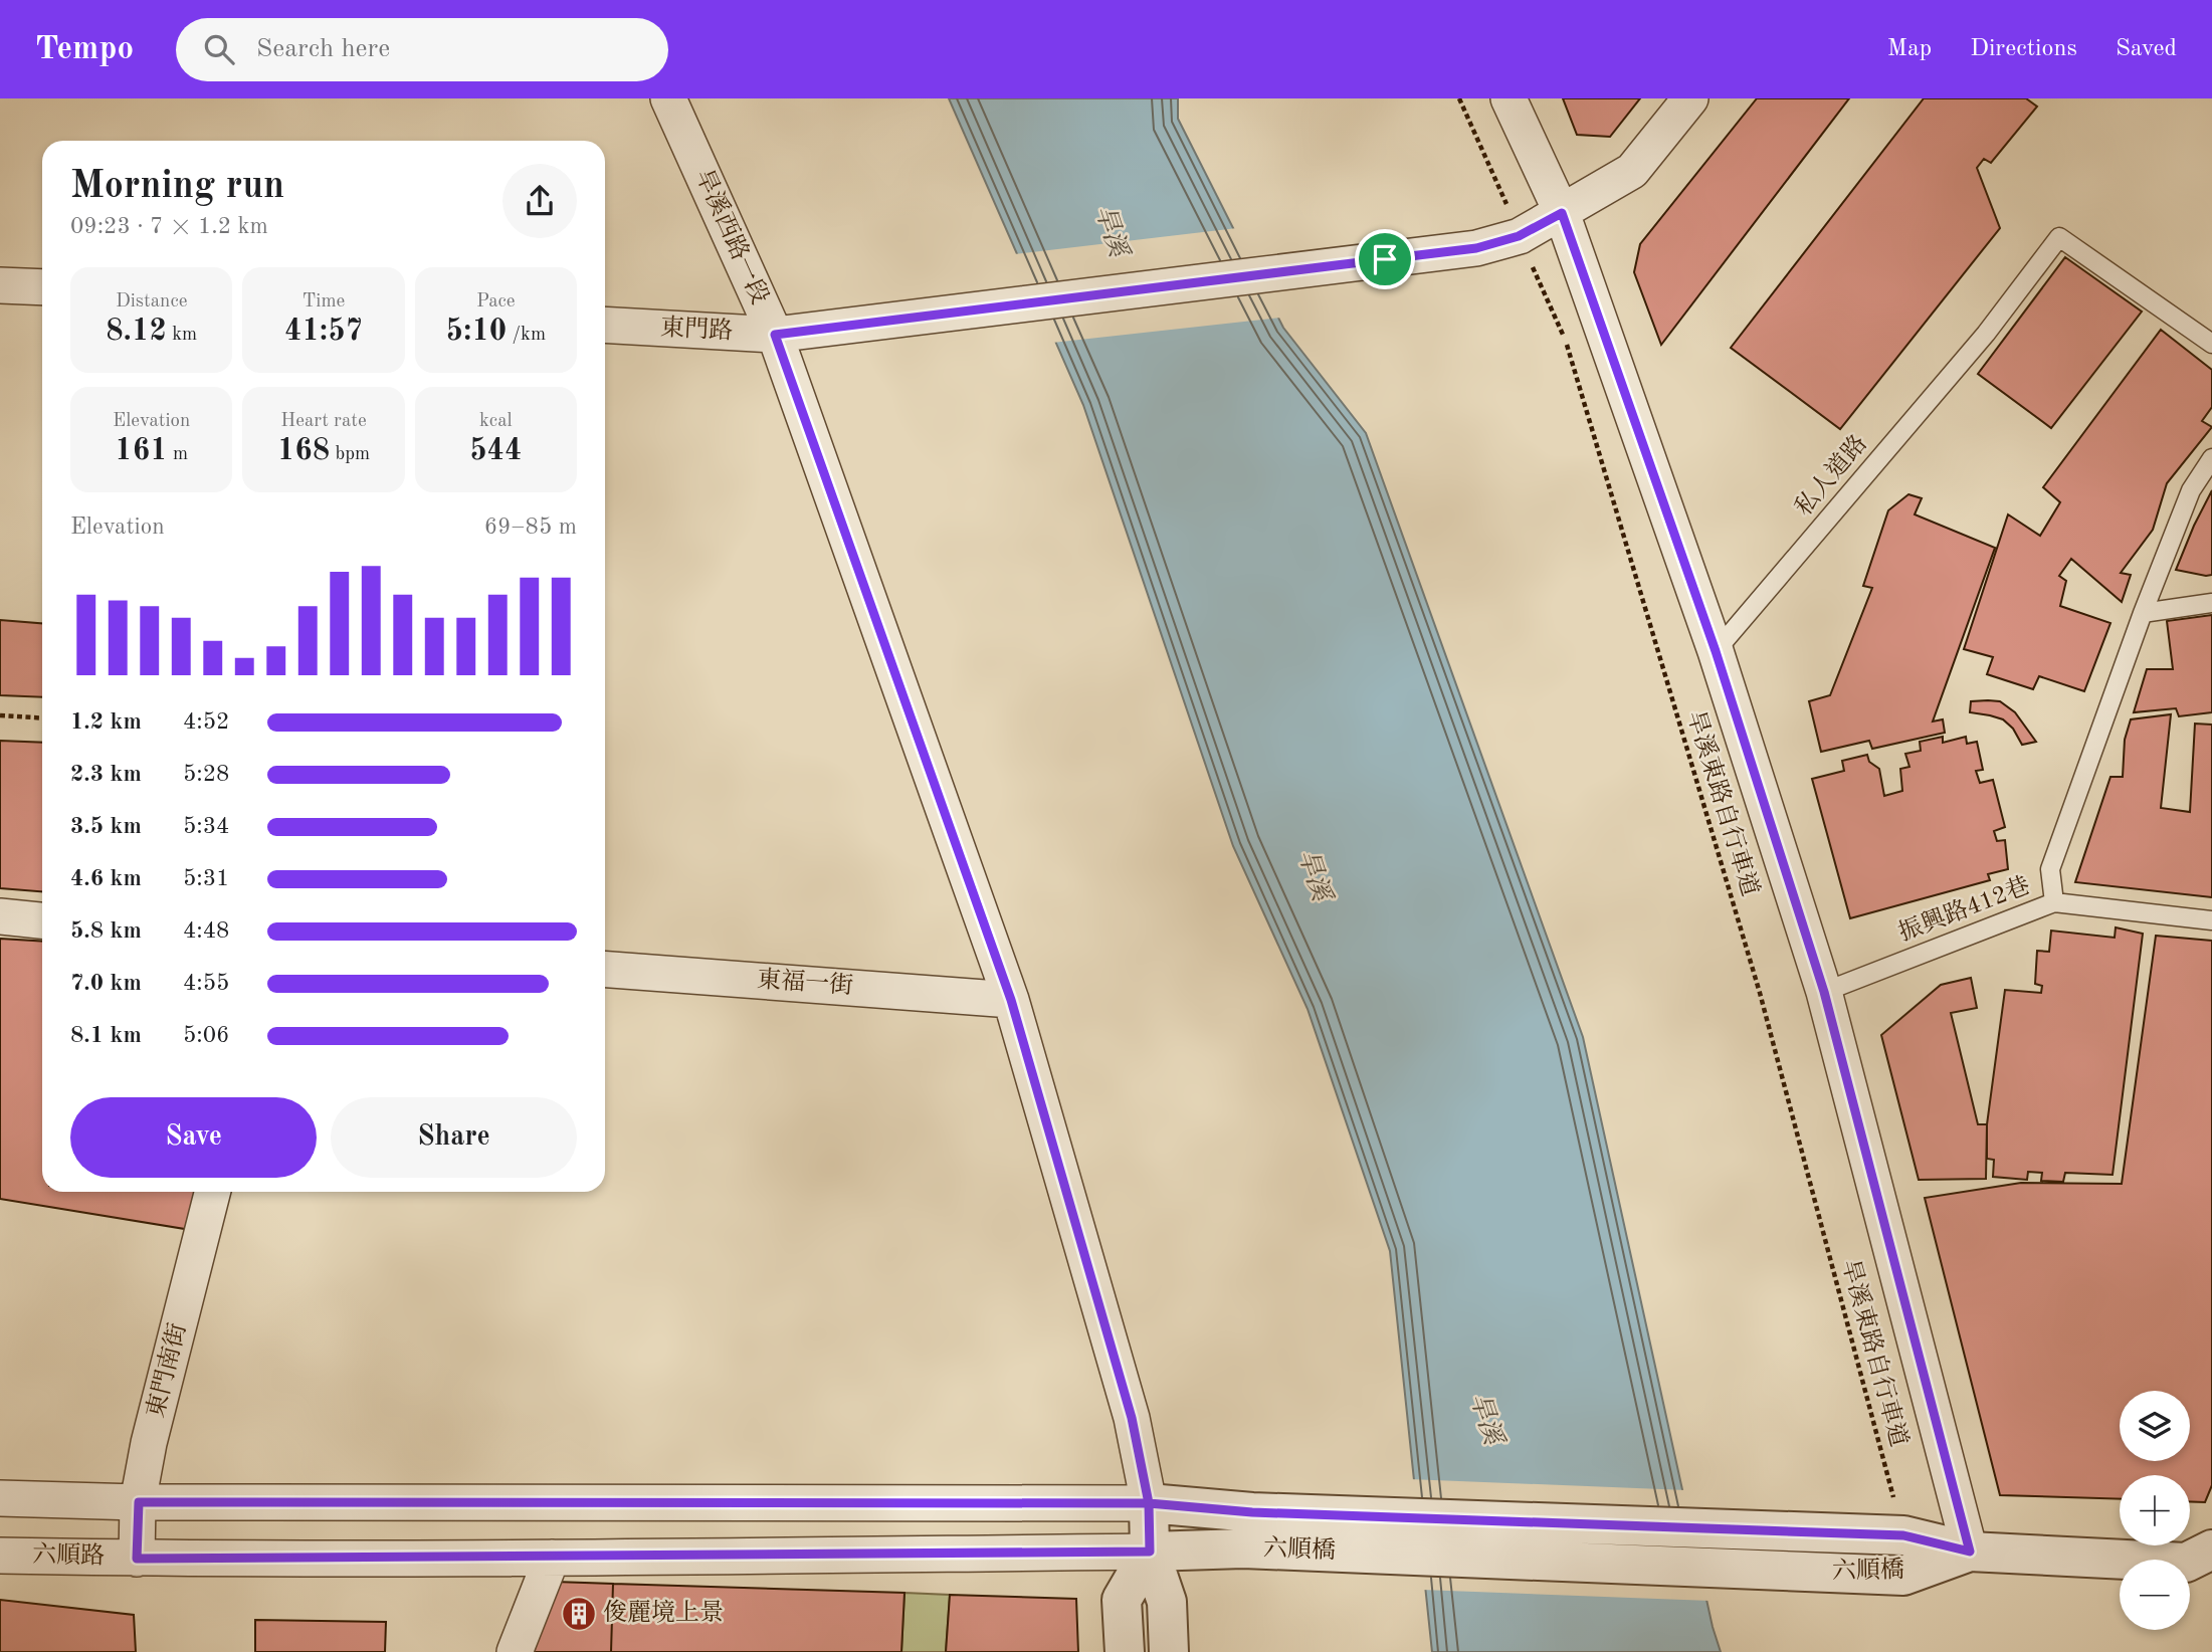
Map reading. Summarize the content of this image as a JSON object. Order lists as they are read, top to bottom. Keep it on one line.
{"streets":{"street":["旱溪西路一段","東門路","東福一街","東門南街","六順橋","六順路"],"lane":["私人道路","振興路412巷"],"path":["旱溪東路自行車道"]},"crossings":[["旱溪西路一段","東門路"],["旱溪西路一段","東福一街"],["旱溪西路一段","六順橋"],["東門路","旱溪東路自行車道"],["旱溪東路自行車道","六順橋"],["東門南街","六順路"],["六順橋","六順路"]],"water":["旱溪"],"places":{"building":["俊麗境上景"]},"page":{"header":"Tempo","search":"Search here","nav":["Map","Directions","Saved"],"heading":["Morning run","09:23 · 7 × 1.2 km"],"stats":[["Distance","8.12 km"],["Time","41:57"],["Pace","5:10 /km"],["Elevation","161 m"],["Heart rate","168 bpm"],["kcal","544"]],"chart":["Elevation","69–85 m"],"list":[{"name":"1.2 km","note":"4:52"},{"name":"2.3 km","note":"5:28"},{"name":"3.5 km","note":"5:34"},{"name":"4.6 km","note":"5:31"},{"name":"5.8 km","note":"4:48"},{"name":"7.0 km","note":"4:55"},{"name":"8.1 km","note":"5:06"}],"buttons":["Save","Share"],"map_buttons":["+","−"]}}
